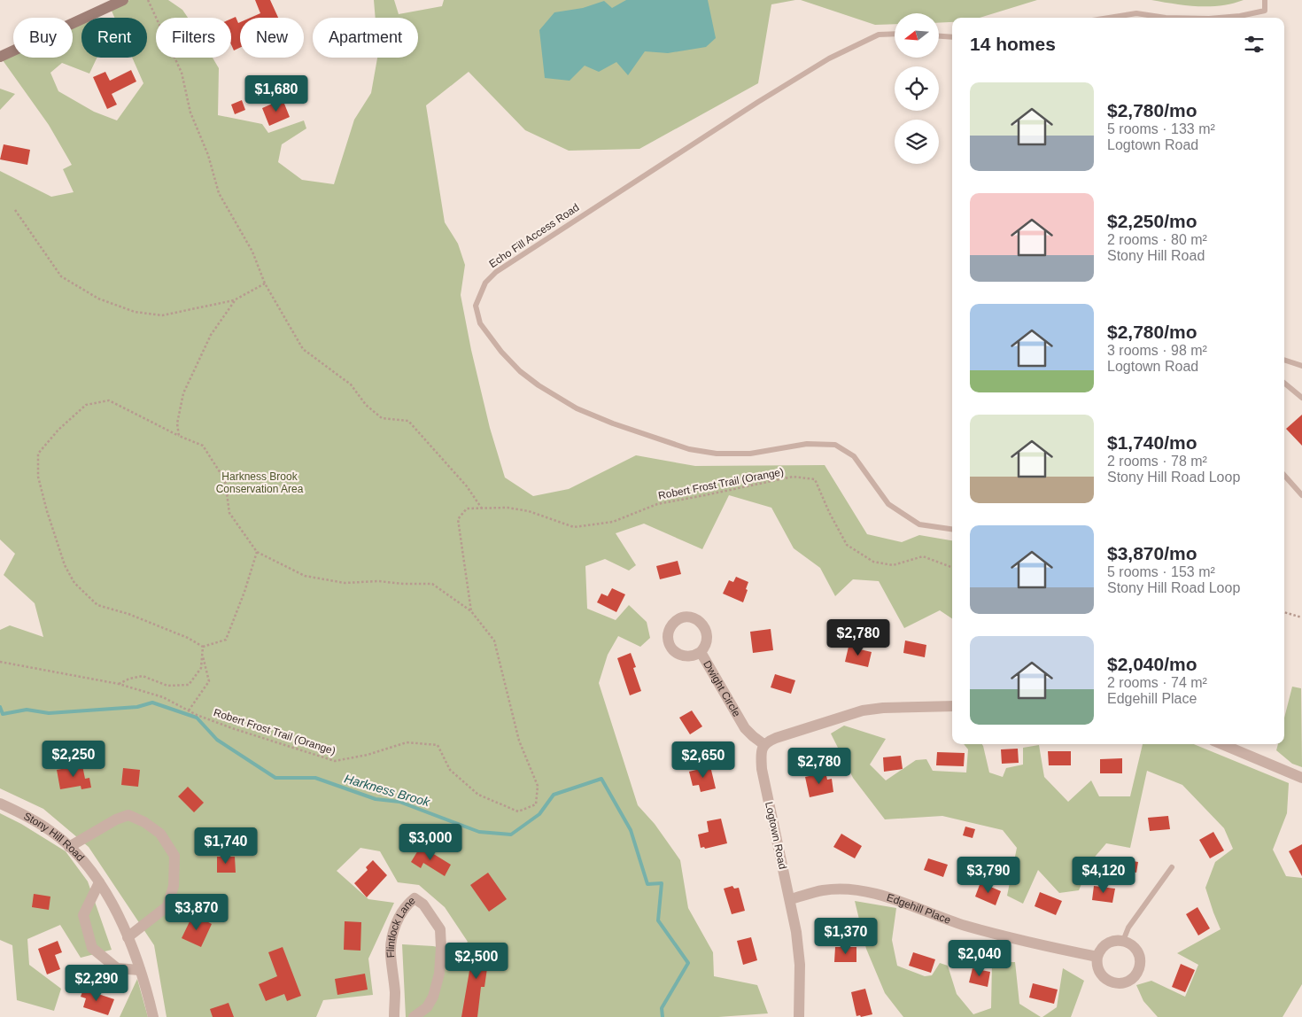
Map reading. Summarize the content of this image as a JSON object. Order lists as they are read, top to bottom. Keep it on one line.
{"streets":{"street":["Dwight Circle","Logtown Road","Stony Hill Road","Edgehill Place","Flintlock Lane"],"lane":["Echo Fill Access Road"],"path":["Robert Frost Trail (Orange)"]},"crossings":[["Dwight Circle","Logtown Road"],["Logtown Road","Edgehill Place"]],"water":["Harkness Brook"],"parks":["Harkness Brook Conservation Area"],"north":"left","page":{"chip":["Buy","Rent","Filters","New","Apartment"],"heading":"14 homes","list":[{"name":"$2,780/mo","note":"5 rooms · 133 m² · Logtown Road"},{"name":"$2,250/mo","note":"2 rooms · 80 m² · Stony Hill Road"},{"name":"$2,780/mo","note":"3 rooms · 98 m² · Logtown Road"},{"name":"$1,740/mo","note":"2 rooms · 78 m² · Stony Hill Road Loop"},{"name":"$3,870/mo","note":"5 rooms · 153 m² · Stony Hill Road Loop"},{"name":"$2,040/mo","note":"2 rooms · 74 m² · Edgehill Place"}],"price":["$1,680","$2,780","$2,250","$2,650","$2,780","$3,000","$1,740","$3,790","$4,120","$3,870","$1,370","$2,040","$2,500","$2,290"]}}
